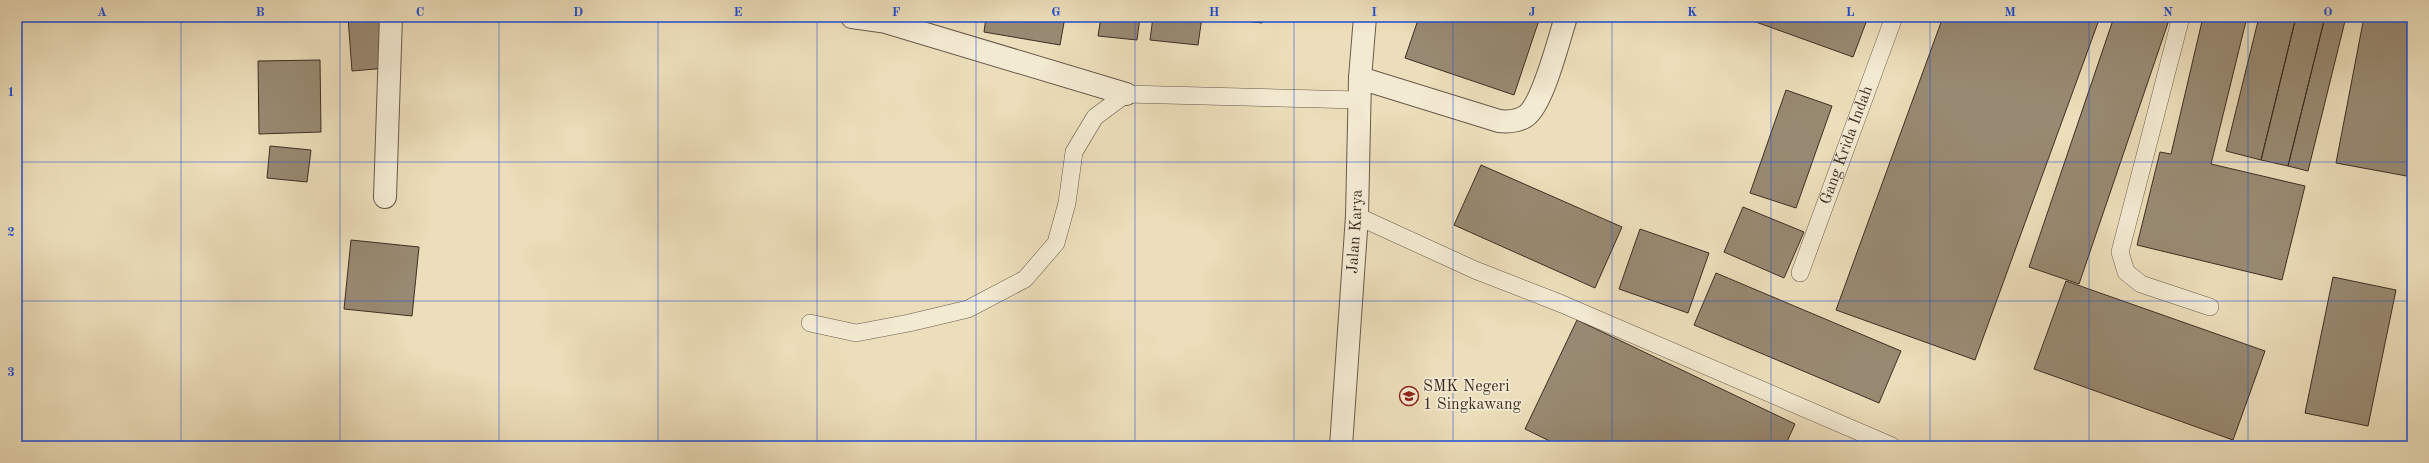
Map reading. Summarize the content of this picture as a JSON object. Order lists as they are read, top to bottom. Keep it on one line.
{"streets":{"street":["Jalan Karya"],"lane":["Gang Krida Indah"]},"places":{"school or university":["SMK Negeri 1 Singkawang"]},"grid":{"columns":["A","B","C","D","E","F","G","H","I","J","K","L","M","N","O"],"rows":["1","2","3"]}}
